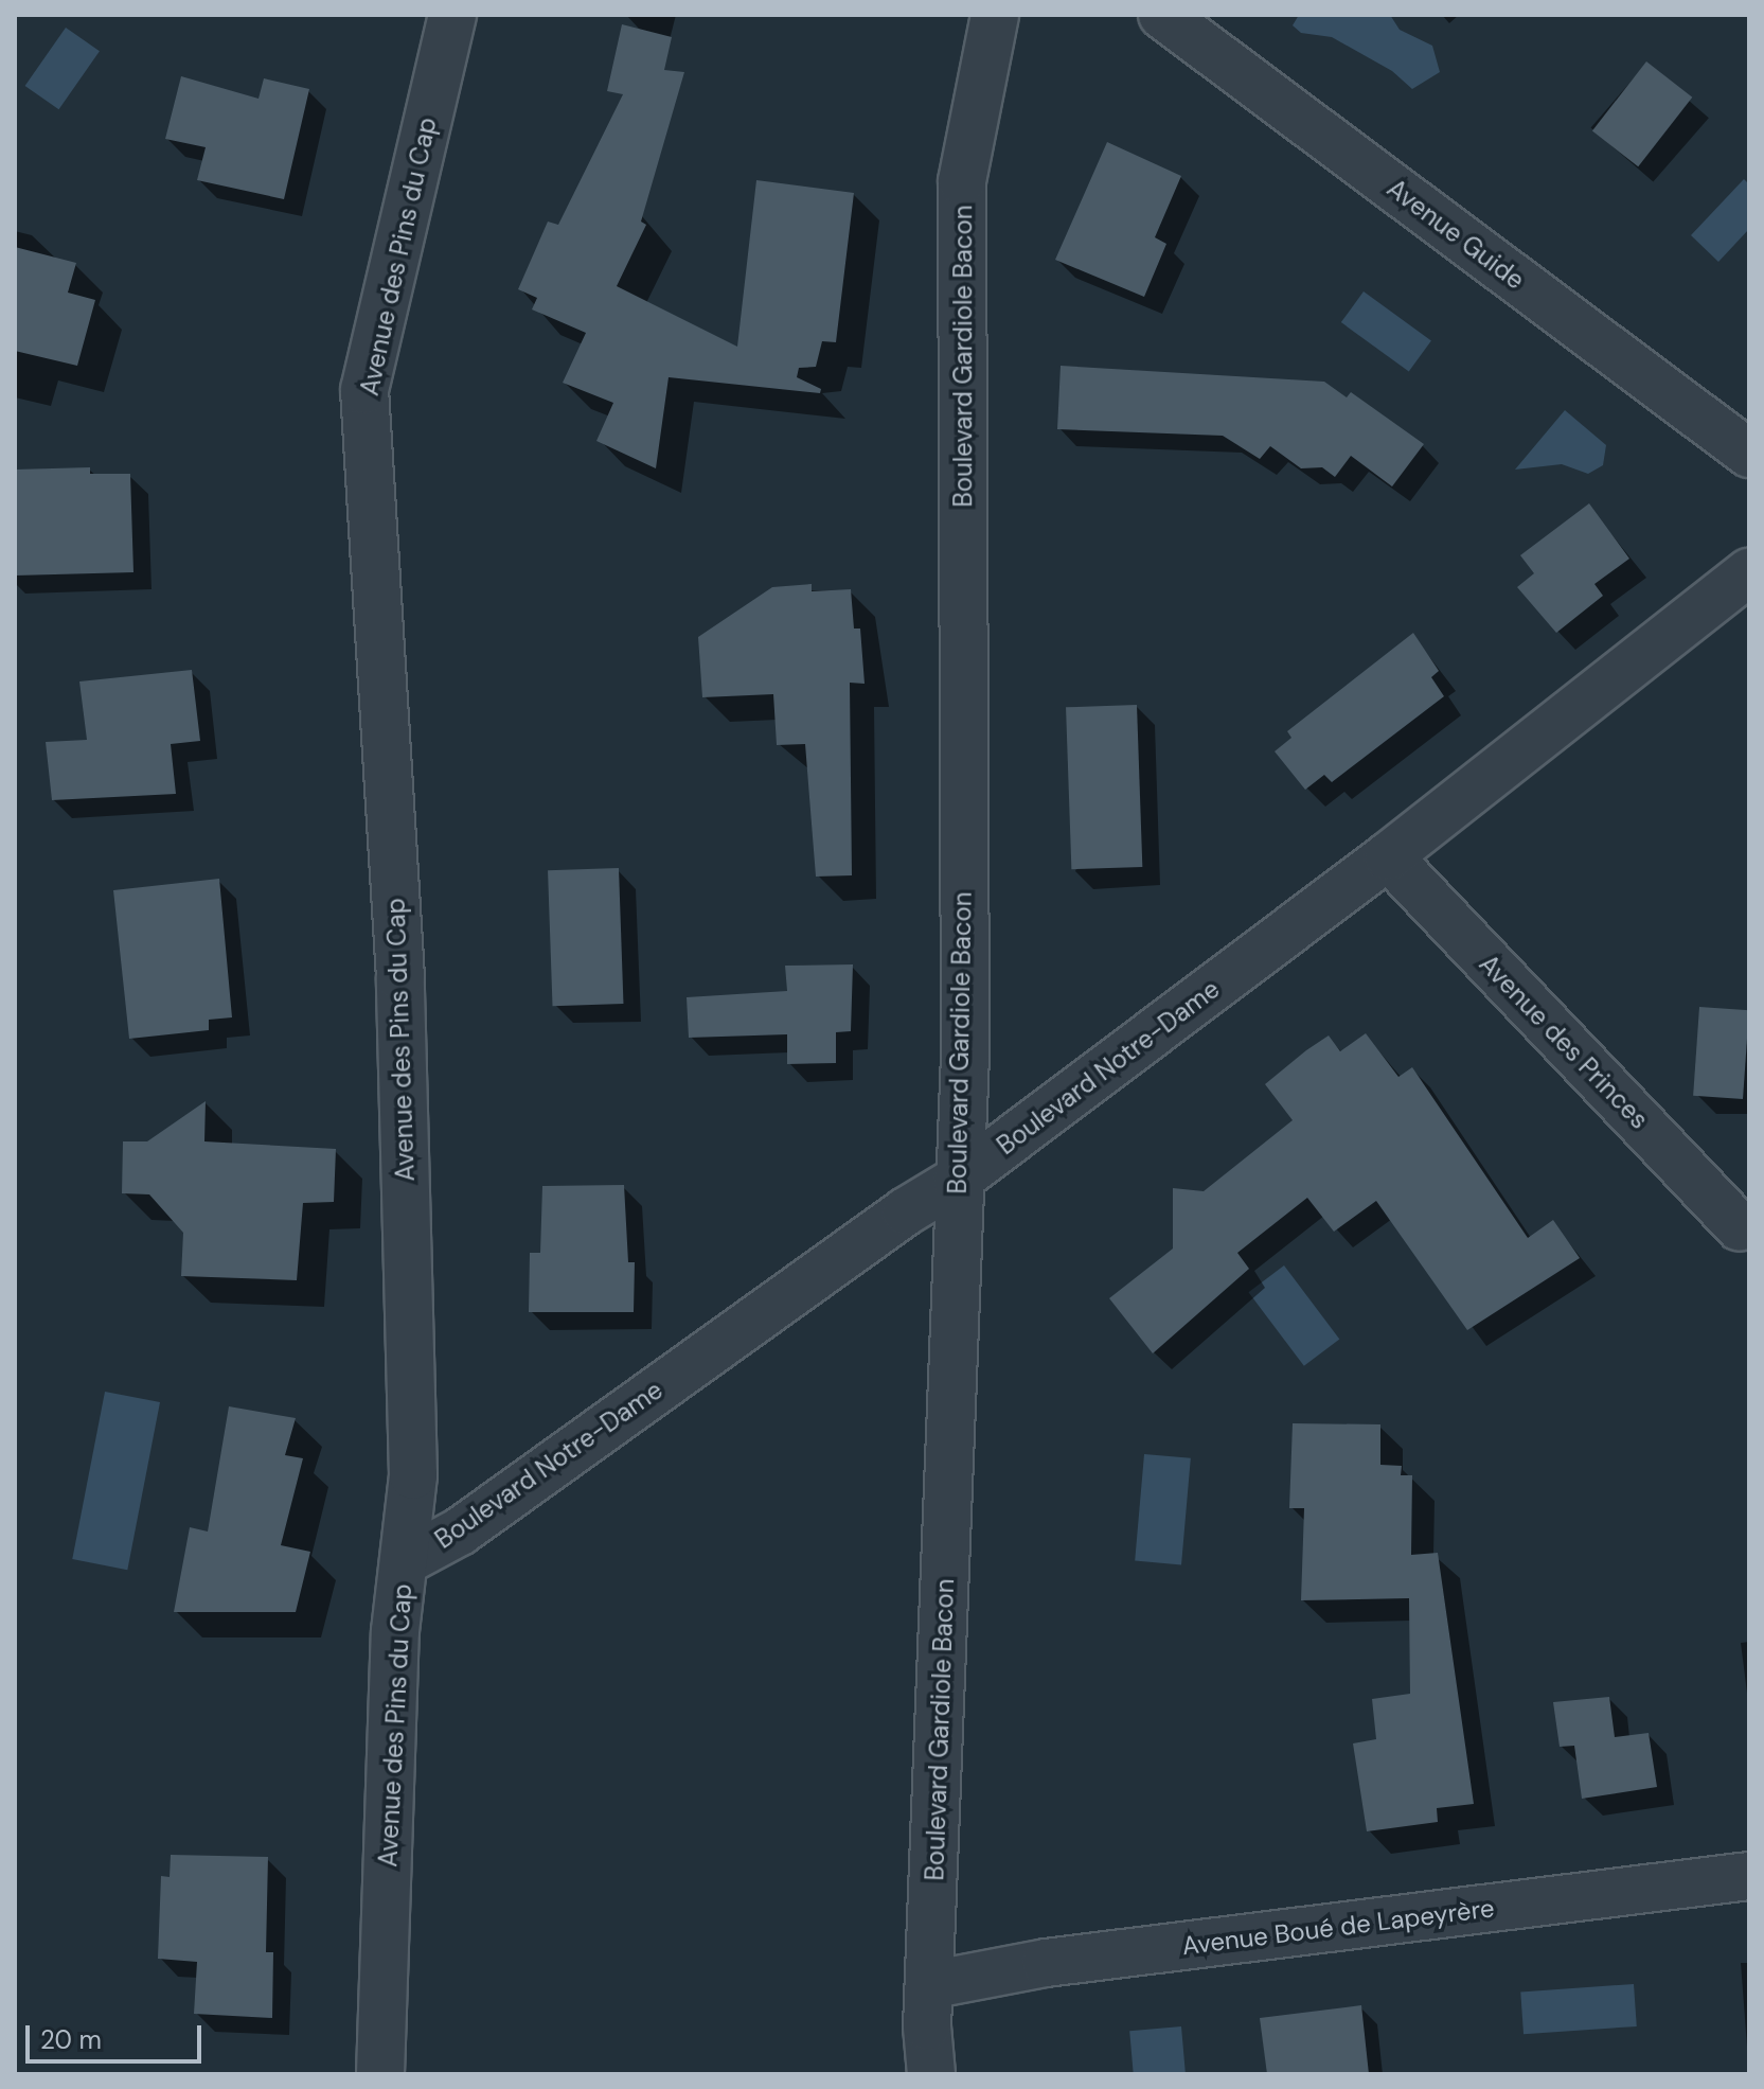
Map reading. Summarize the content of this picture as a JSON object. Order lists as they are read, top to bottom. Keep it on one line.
{"streets":{"street":["Avenue Guide","Avenue des Pins du Cap","Boulevard Gardiole Bacon","Avenue des Princes","Boulevard Notre-Dame","Avenue Boué de Lapeyrère"]},"crossings":[["Avenue des Pins du Cap","Boulevard Notre-Dame"],["Boulevard Gardiole Bacon","Boulevard Notre-Dame"],["Boulevard Gardiole Bacon","Avenue Boué de Lapeyrère"],["Avenue des Princes","Boulevard Notre-Dame"]],"scale_bar":"20 m"}
